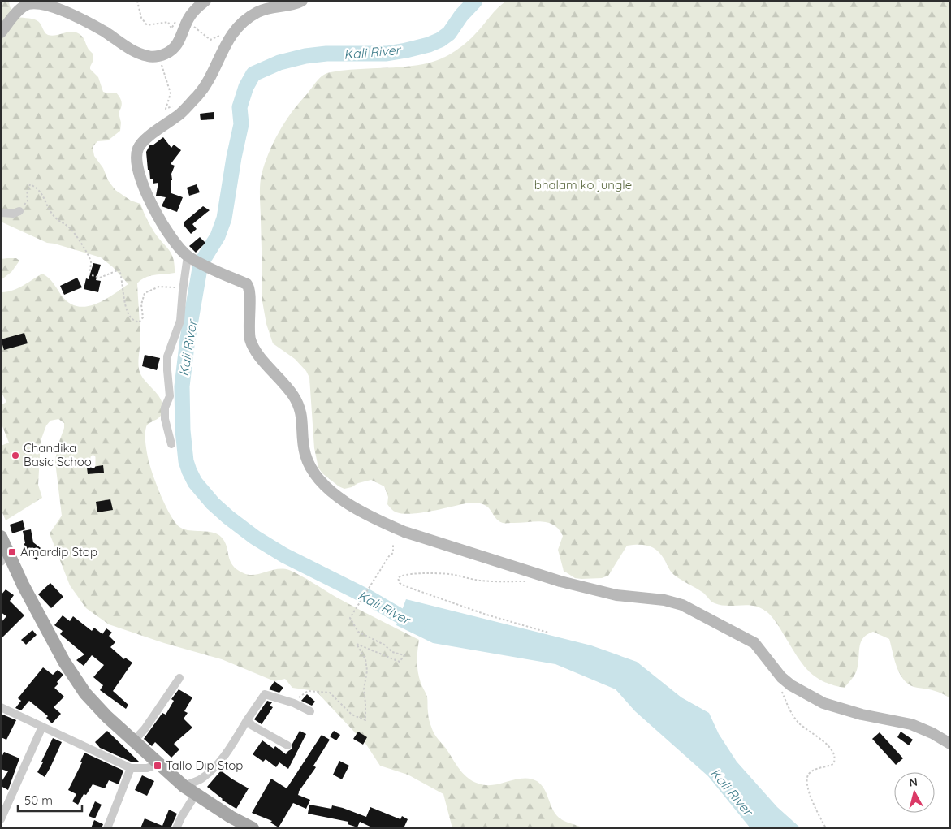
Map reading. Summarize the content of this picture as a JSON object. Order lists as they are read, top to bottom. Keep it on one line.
{"water":["Kali River"],"parks":["bhalam ko jungle"],"places":{"other":["Chandika Basic School"],"transit":["Amardip Stop","Tallo Dip Stop"]},"scale_bar":"50 m","north":"top"}
